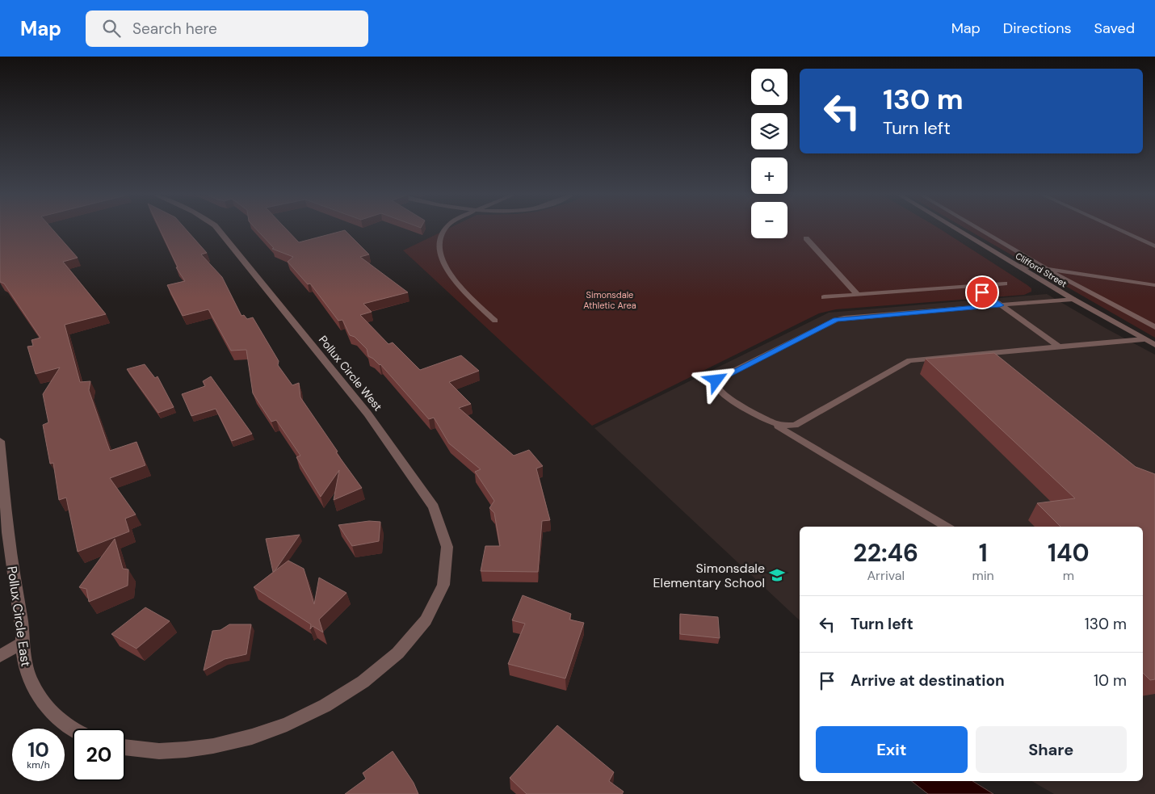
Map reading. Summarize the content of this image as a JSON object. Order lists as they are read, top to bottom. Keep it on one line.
{"streets":{"street":["Clifford Street","Pollux Circle West","Pollux Circle East"]},"parks":["Simonsdale Athletic Area"],"places":{"school or university":["Simonsdale Elementary School"]},"page":{"header":"Map","search":"Search here","nav":["Map","Directions","Saved"],"map_buttons":["+","−"],"turn":["130 m","Turn left"],"eta":["22:46","Arrival","1","min","140","m"],"list":[{"name":"Turn left","value":"130 m"},{"name":"Arrive at destination","value":"10 m"}],"buttons":["Exit","Share"],"speed":"10 km/h","limit":"20"}}
